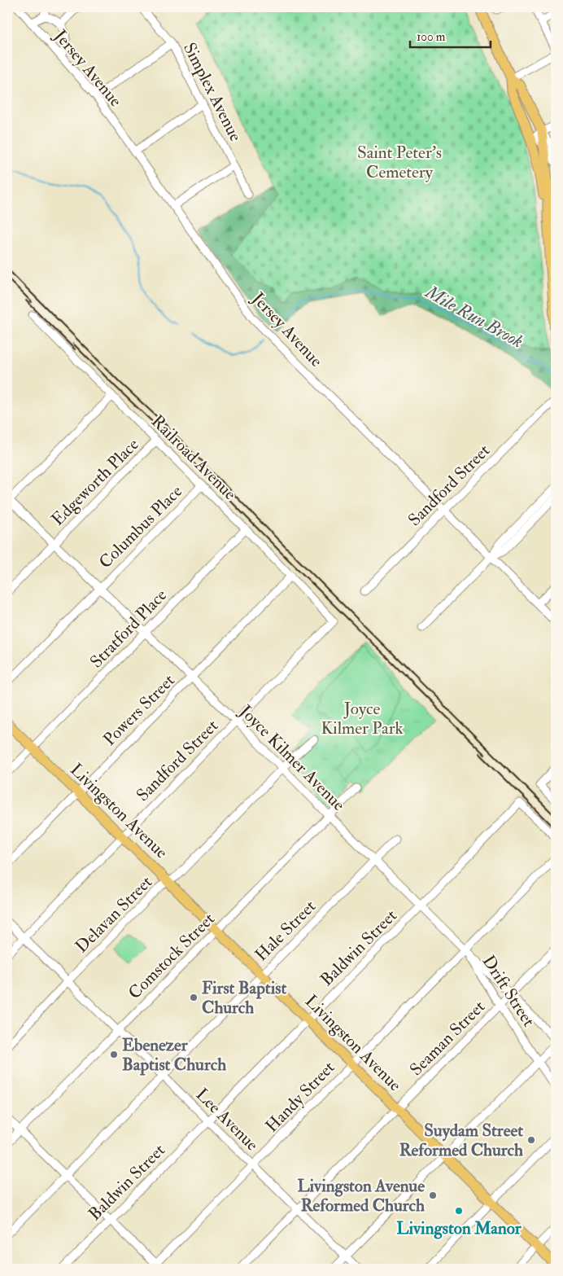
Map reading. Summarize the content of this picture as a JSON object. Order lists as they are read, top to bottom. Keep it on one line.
{"streets":{"main road":["Livingston Avenue"],"street":["Jersey Avenue","Simplex Avenue","Railroad Avenue","Edgeworth Place","Sandford Street","Columbus Place","Stratford Place","Powers Street","Joyce Kilmer Avenue","Delavan Street","Hale Street","Baldwin Street","Comstock Street","Drift Street","Seaman Street","Handy Street","Lee Avenue"]},"crossings":[["Jersey Avenue","Sandford Street"],["Railroad Avenue","Edgeworth Place"],["Railroad Avenue","Sandford Street"],["Railroad Avenue","Columbus Place"],["Railroad Avenue","Stratford Place"],["Railroad Avenue","Powers Street"],["Edgeworth Place","Joyce Kilmer Avenue"],["Sandford Street","Joyce Kilmer Avenue"],["Sandford Street","Livingston Avenue"],["Sandford Street","Lee Avenue"],["Columbus Place","Joyce Kilmer Avenue"],["Stratford Place","Joyce Kilmer Avenue"],["Stratford Place","Livingston Avenue"],["Powers Street","Joyce Kilmer Avenue"],["Powers Street","Livingston Avenue"],["Joyce Kilmer Avenue","Delavan Street"],["Joyce Kilmer Avenue","Hale Street"],["Joyce Kilmer Avenue","Baldwin Street"],["Joyce Kilmer Avenue","Comstock Street"],["Joyce Kilmer Avenue","Drift Street"],["Joyce Kilmer Avenue","Seaman Street"],["Joyce Kilmer Avenue","Handy Street"],["Livingston Avenue","Delavan Street"],["Livingston Avenue","Hale Street"],["Livingston Avenue","Baldwin Street"],["Livingston Avenue","Comstock Street"],["Livingston Avenue","Seaman Street"],["Livingston Avenue","Handy Street"],["Delavan Street","Lee Avenue"],["Hale Street","Lee Avenue"],["Baldwin Street","Lee Avenue"],["Comstock Street","Lee Avenue"],["Drift Street","Seaman Street"],["Drift Street","Handy Street"],["Seaman Street","Lee Avenue"],["Handy Street","Lee Avenue"]],"water":["Mile Run Brook"],"parks":["Saint Peter's Cemetery","Joyce Kilmer Park"],"places":["First Baptist Church","Ebenezer Baptist Church","Suydam Street Reformed Church","Livingston Avenue Reformed Church","Livingston Manor"],"scale_bar":"100 m"}
